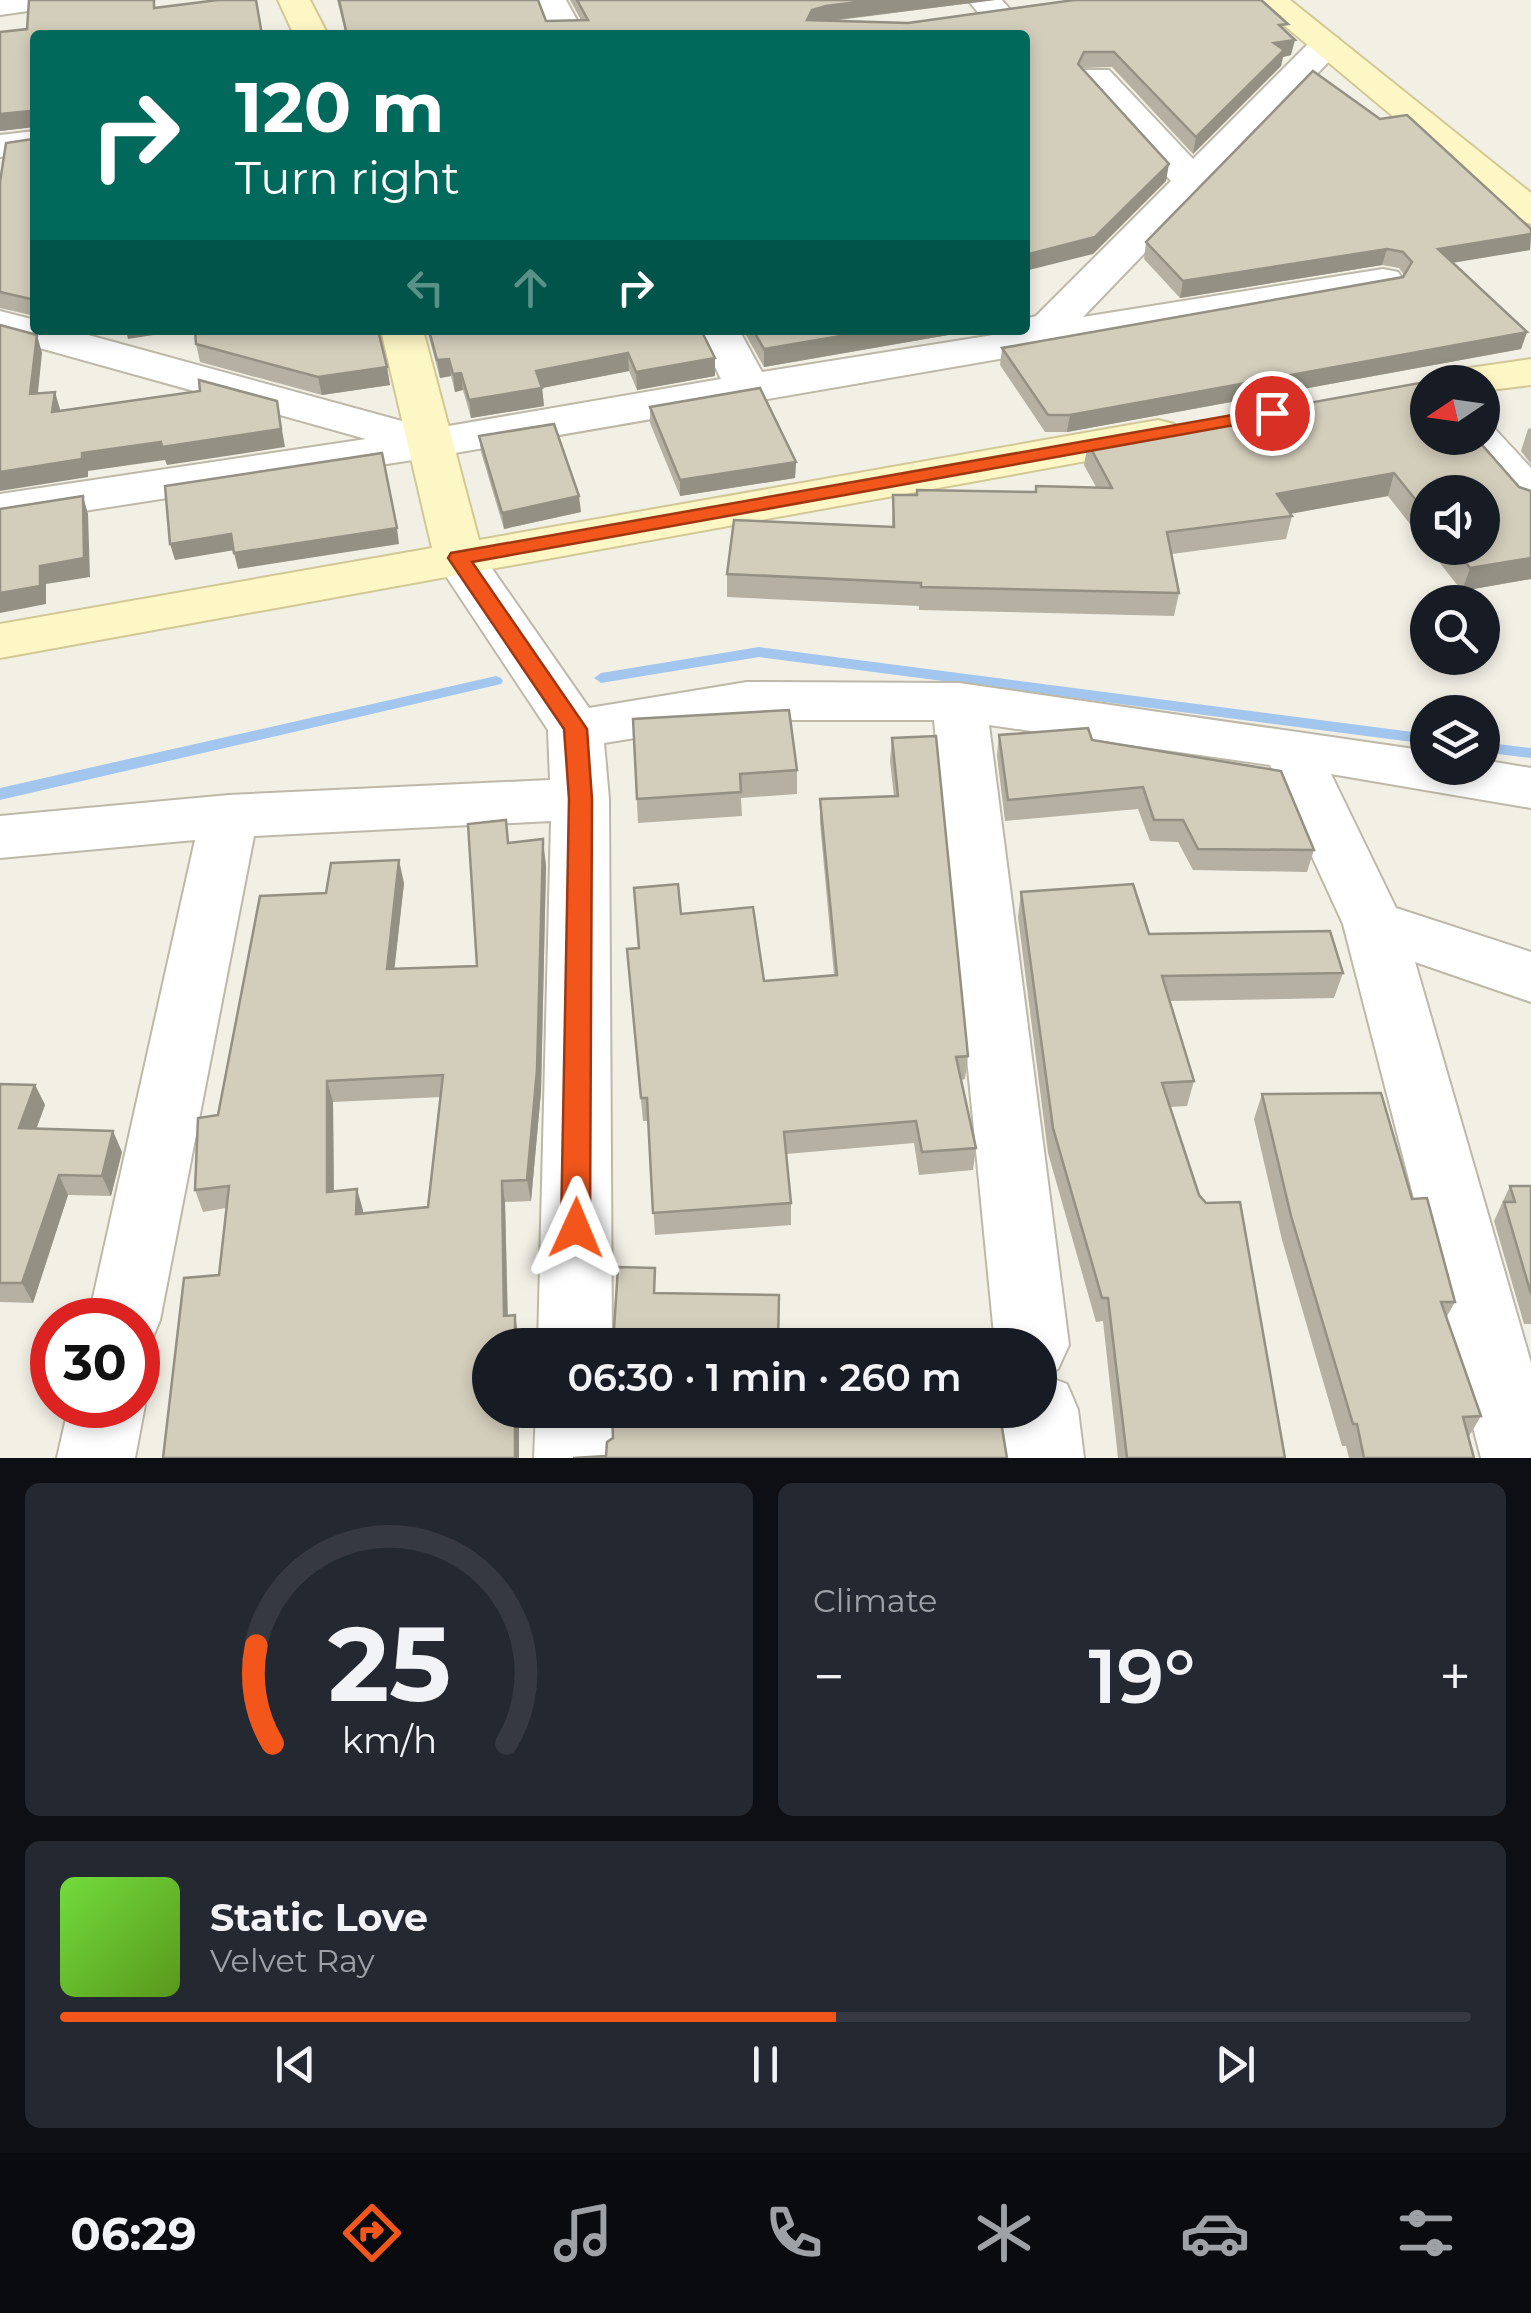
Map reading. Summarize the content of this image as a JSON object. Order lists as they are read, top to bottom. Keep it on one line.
{"north":"left","page":{"turn":["120 m","Turn right"],"limit":"30","trip":"06:30 · 1 min · 260 m","tile":"Climate","heat":["−","19°","+"],"song":["Static Love","Velvet Ray"],"tabs":"06:29","gauge":["25","km/h"]}}
